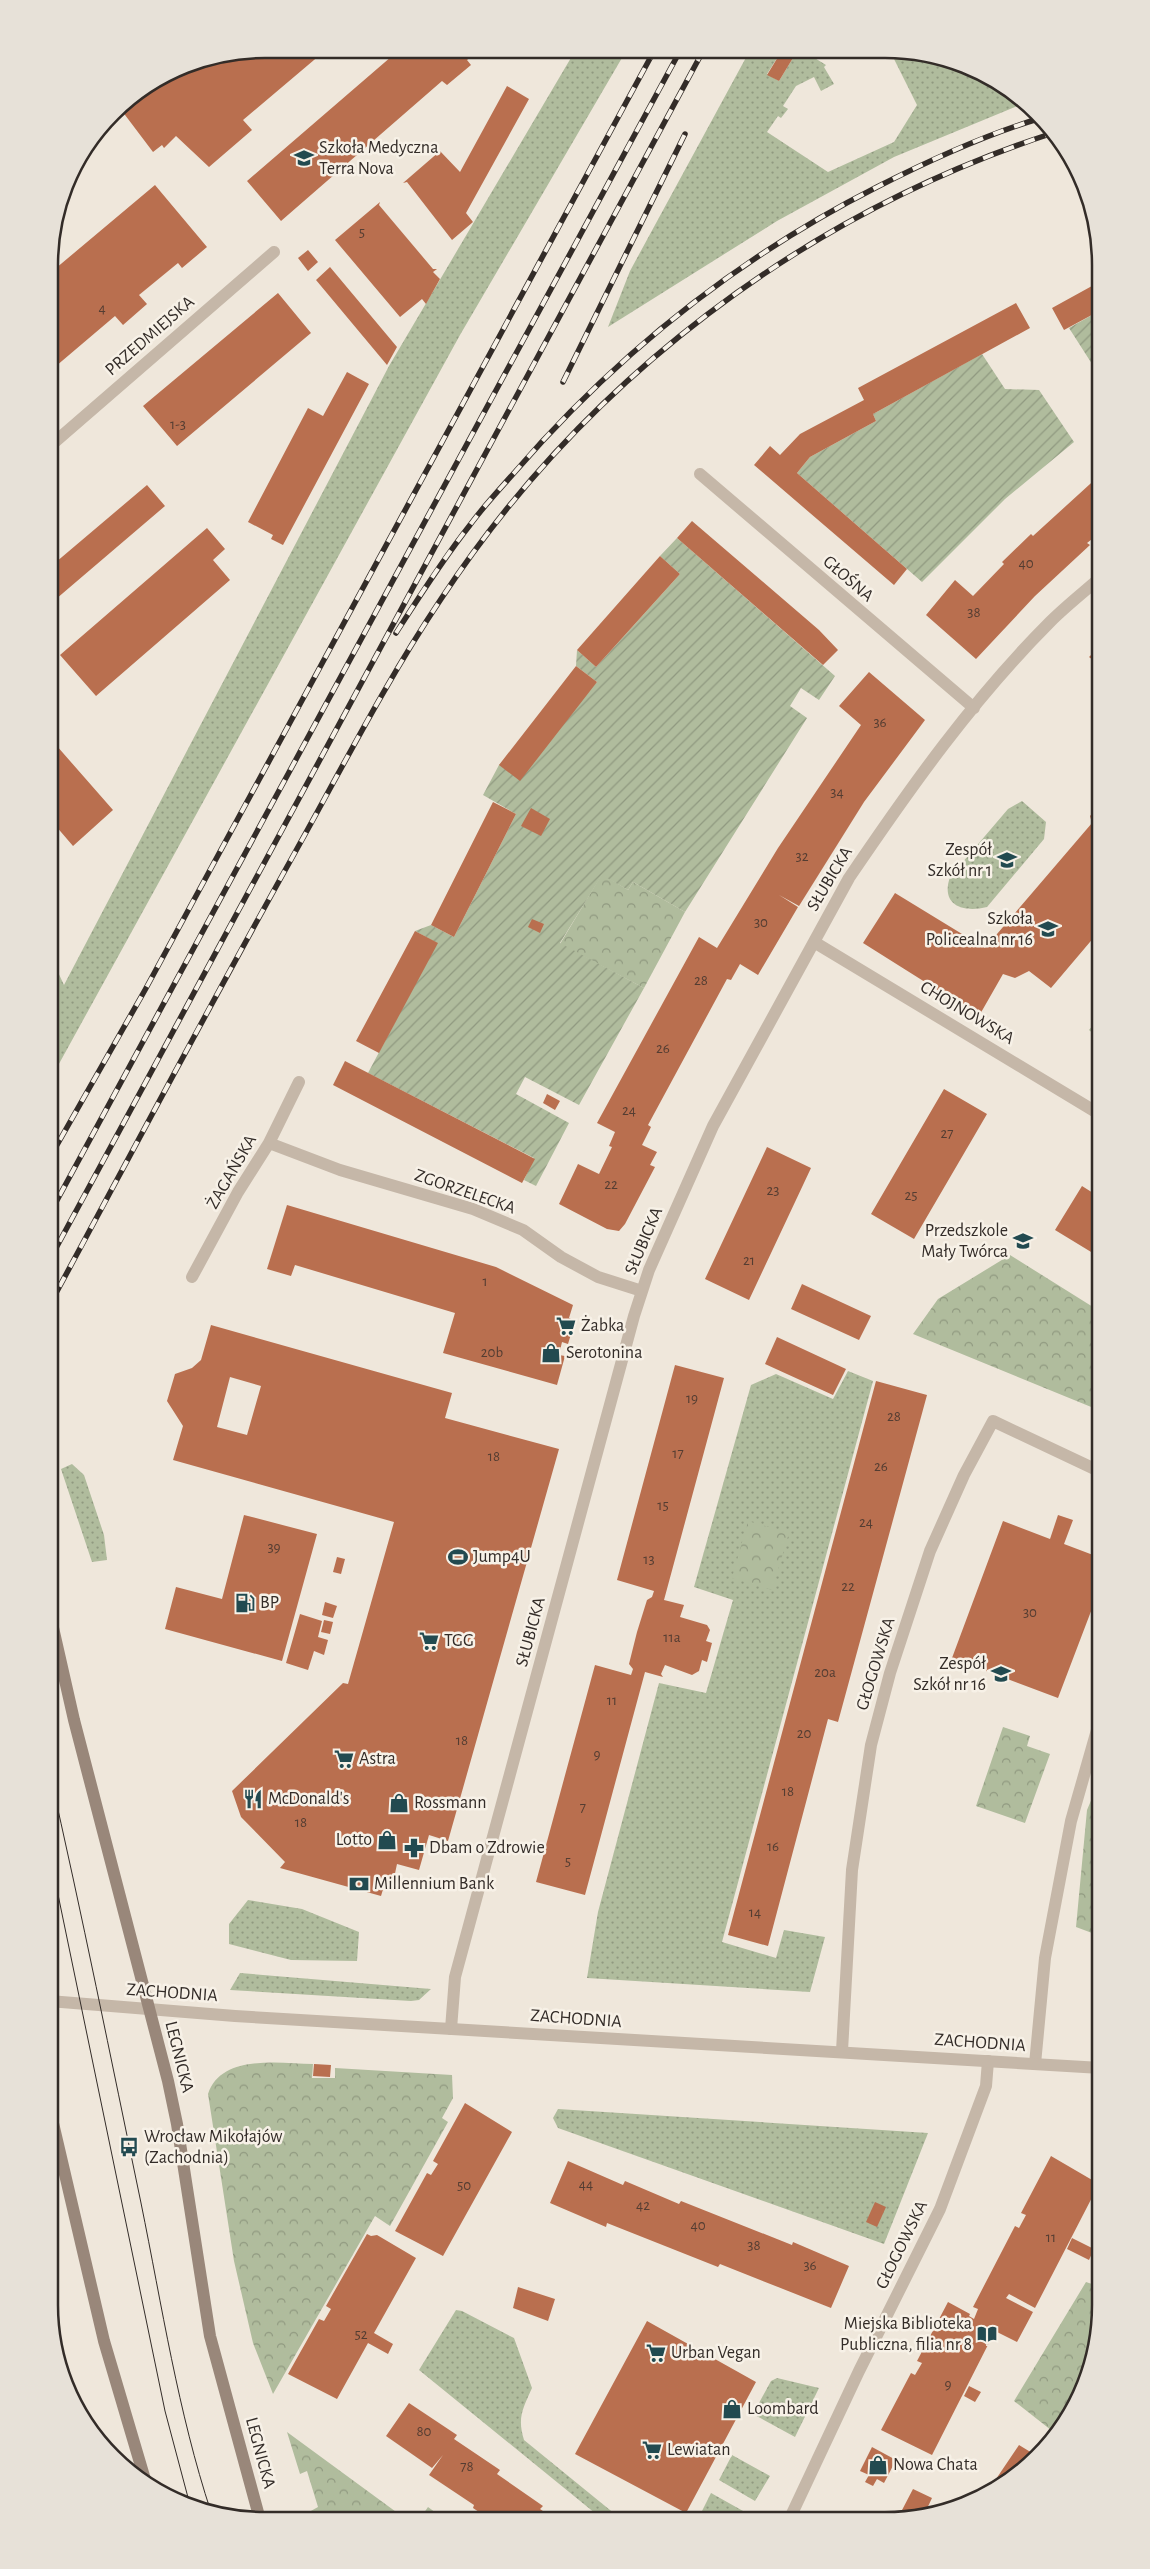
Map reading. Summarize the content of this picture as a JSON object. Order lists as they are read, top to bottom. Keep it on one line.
{"streets":{"main road":["LEGNICKA"],"street":["PRZEDMIEJSKA","GŁOŚNA","SŁUBICKA","CHOJNOWSKA","ŻAGAŃSKA","ZGORZELECKA","GŁOGOWSKA","ZACHODNIA"]},"crossings":[["GŁOŚNA","SŁUBICKA"],["SŁUBICKA","CHOJNOWSKA"],["SŁUBICKA","ZGORZELECKA"],["SŁUBICKA","ZACHODNIA"],["ŻAGAŃSKA","ZGORZELECKA"],["GŁOGOWSKA","ZACHODNIA"],["ZACHODNIA","LEGNICKA"]],"places":{"school or university":["Szkoła Medyczna Terra Nova","Zespół Szkół nr 1","Szkoła Policealna nr 16","Przedszkole Mały Twórca","Zespół Szkół nr 16"],"supermarket":["Żabka","TGG","Astra","Urban Vegan","Lewiatan"],"shop":["Serotonina","Rossmann","Lotto","Loombard","Nowa Chata"],"sports":["Jump4U"],"fuel station":["BP"],"restaurant":["McDonald's"],"pharmacy":["Dbam o Zdrowie"],"bank":["Millennium Bank"],"bus stop":["Wrocław Mikołajów (Zachodnia)"],"library":["Miejska Biblioteka Publiczna, filia nr 8"]},"house_numbers":["5","4","1-3","40","38","36","34","32","30","28","26","24","27","22","23","25","21","1","20b","19","28","17","18","26","15","24","39","13","22","30","11a","20a","11","20","18","9","18","7","18","16","5","14","44","50","42","40","11","38","36","52","9","80","78"]}
